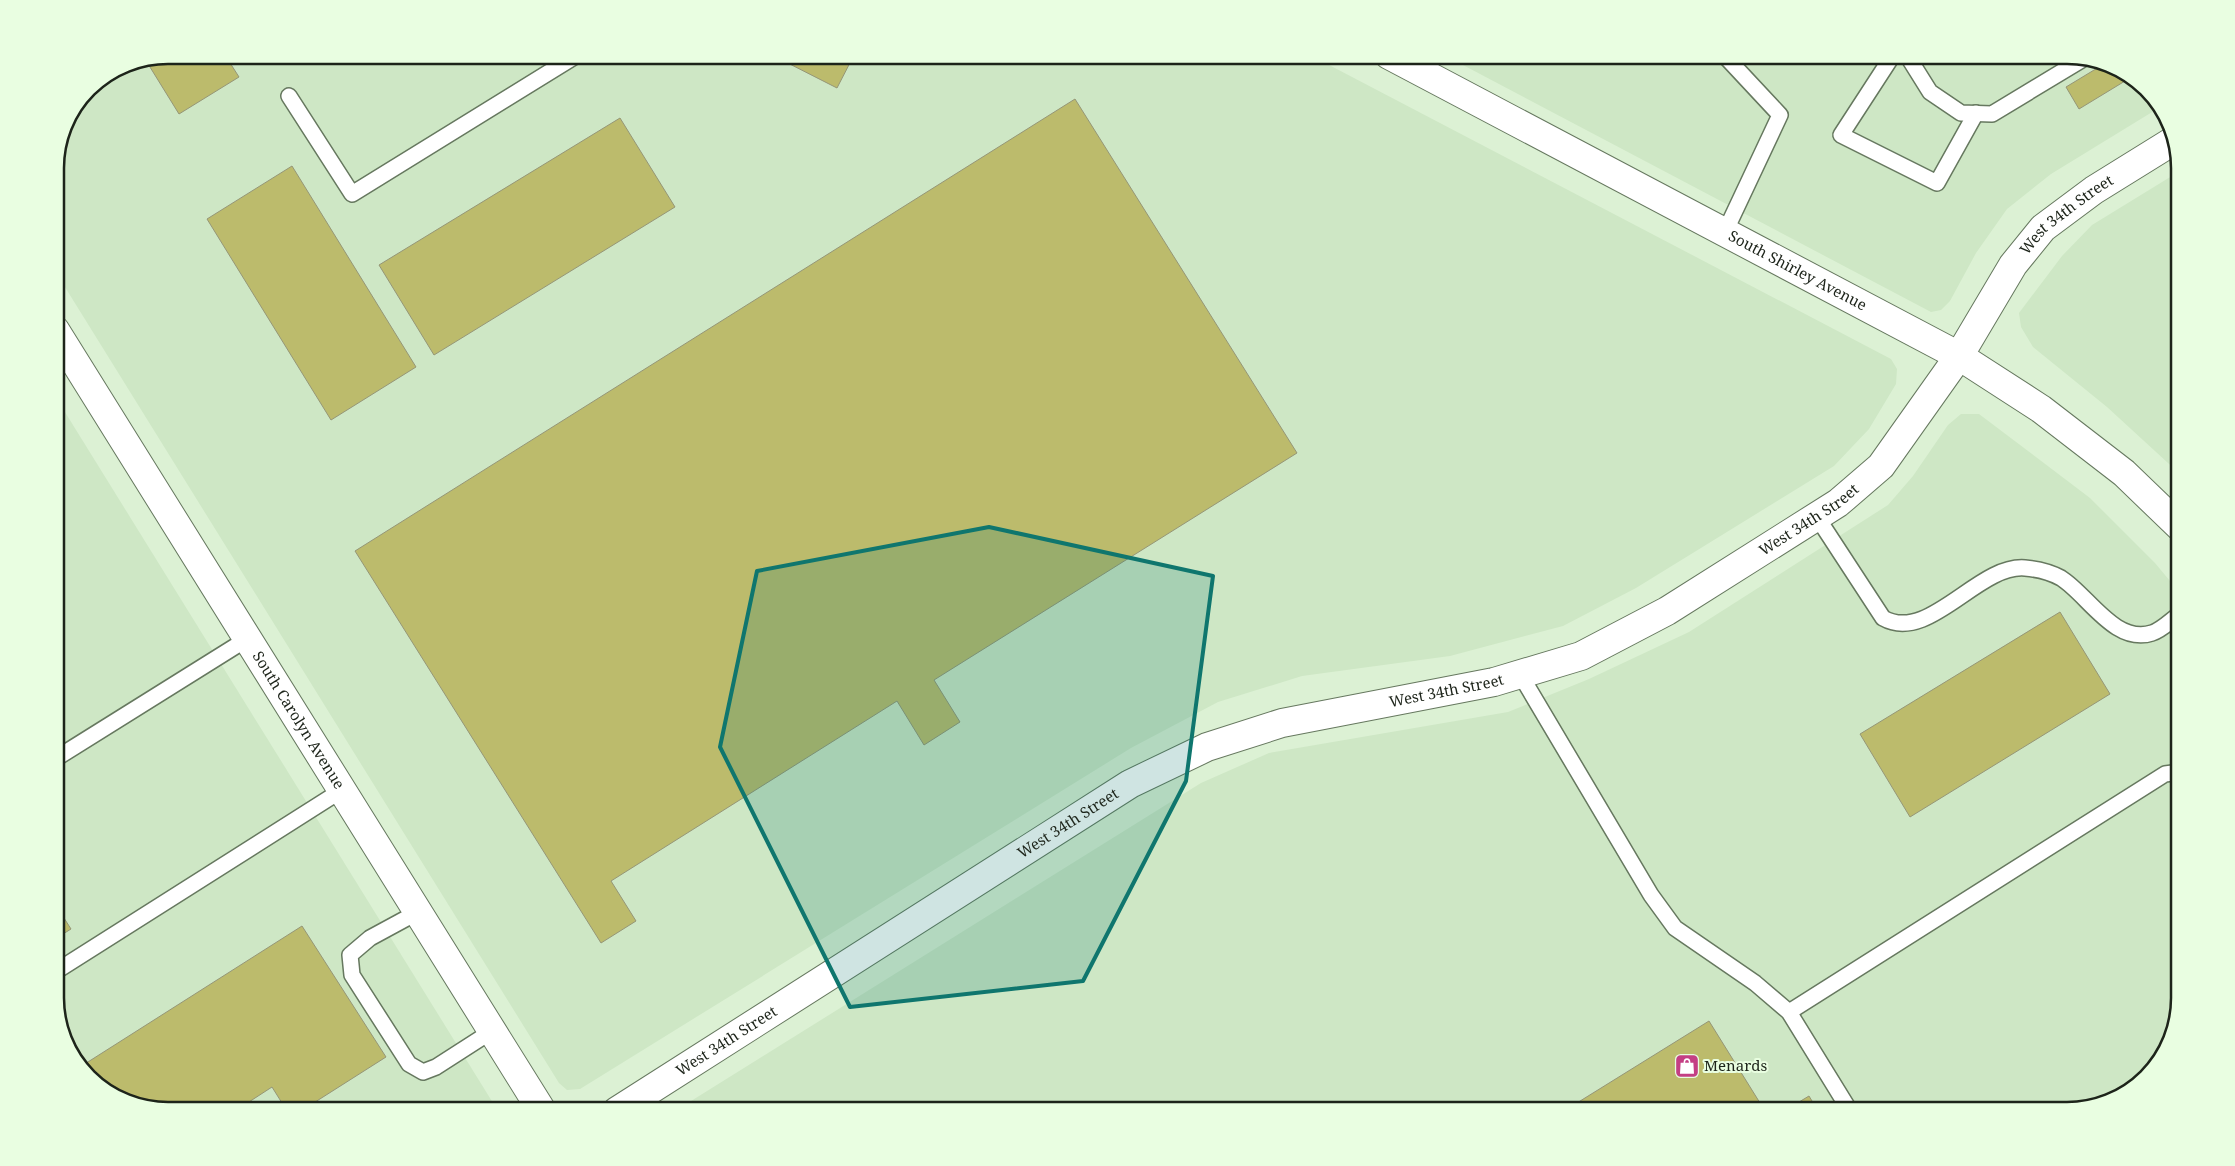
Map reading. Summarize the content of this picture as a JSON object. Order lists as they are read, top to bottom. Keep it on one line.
{"streets":{"street":["West 34th Street","South Shirley Avenue","South Carolyn Avenue"]},"crossings":[["West 34th Street","South Shirley Avenue"]],"places":{"shop":["Menards"]}}
